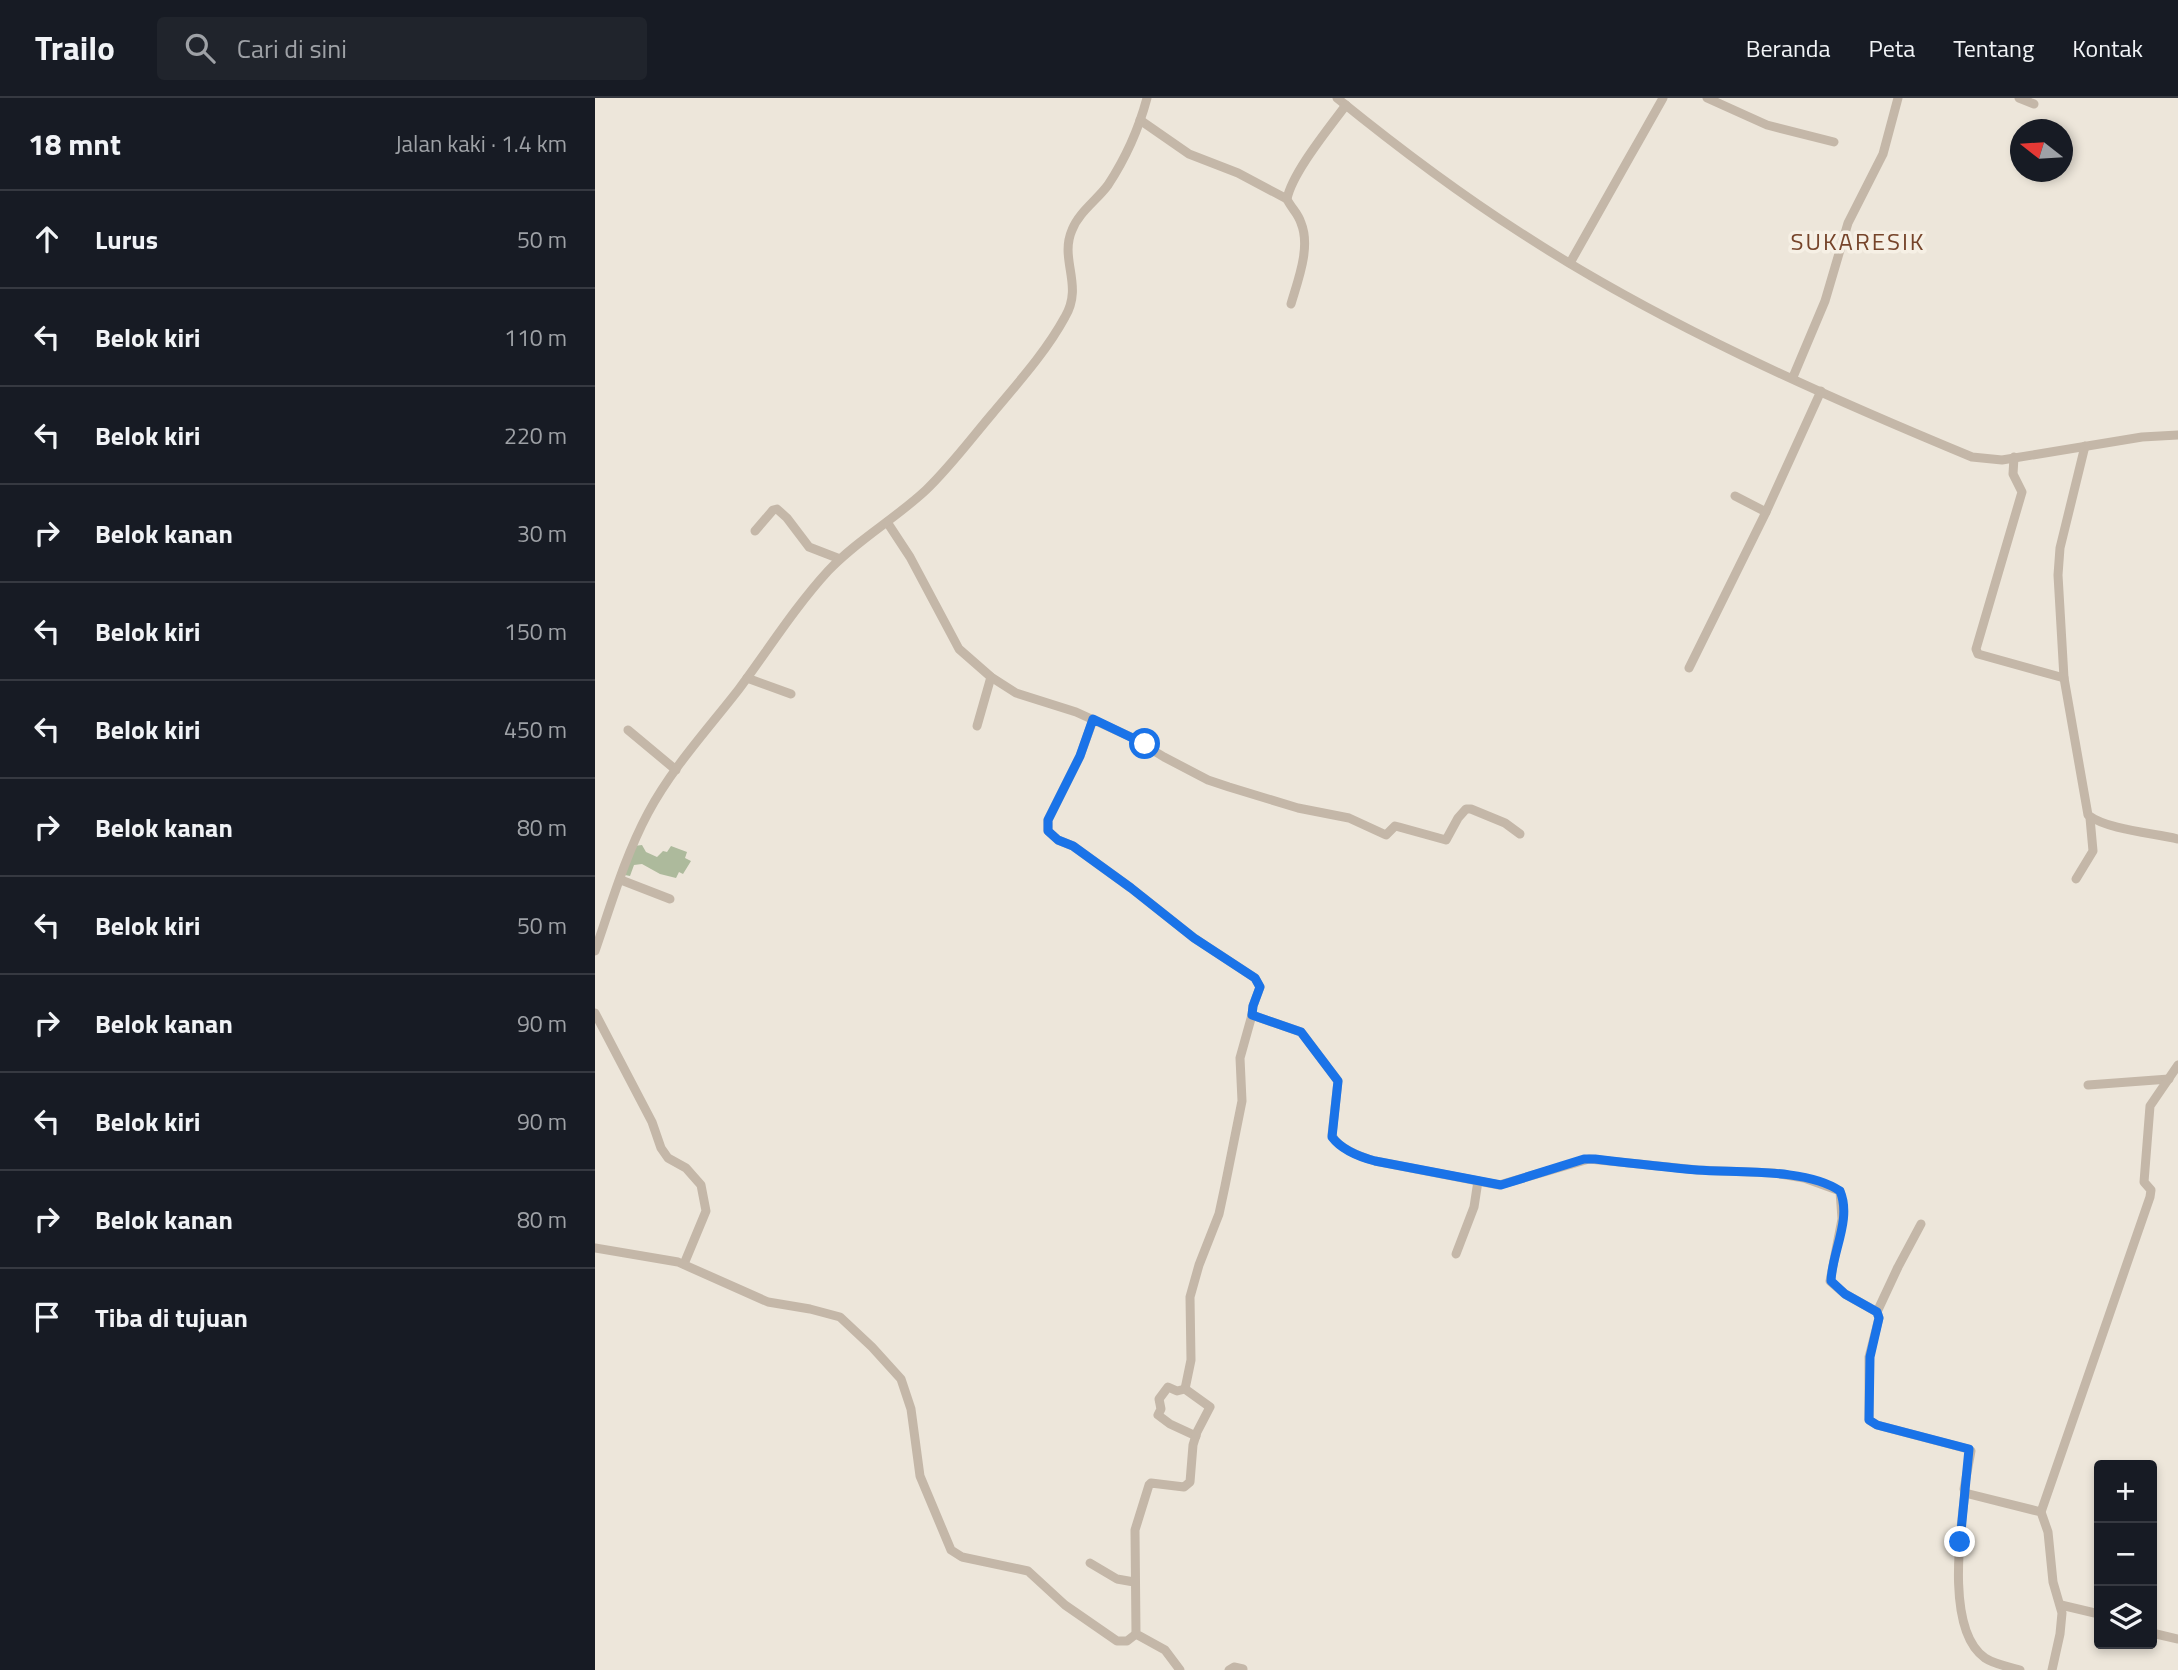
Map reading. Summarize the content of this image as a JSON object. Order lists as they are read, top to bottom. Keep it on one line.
{"districts":["SUKARESIK"],"north":"left","page":{"header":"Trailo","search":"Cari di sini","nav":["Beranda","Peta","Tentang","Kontak"],"heading":["18 mnt","Jalan kaki · 1.4 km"],"list":[["Lurus","50 m"],["Belok kiri","110 m"],["Belok kiri","220 m"],["Belok kanan","30 m"],["Belok kiri","150 m"],["Belok kiri","450 m"],["Belok kanan","80 m"],["Belok kiri","50 m"],["Belok kanan","90 m"],["Belok kiri","90 m"],["Belok kanan","80 m"],"Tiba di tujuan"],"map_buttons":["+","−"]}}
